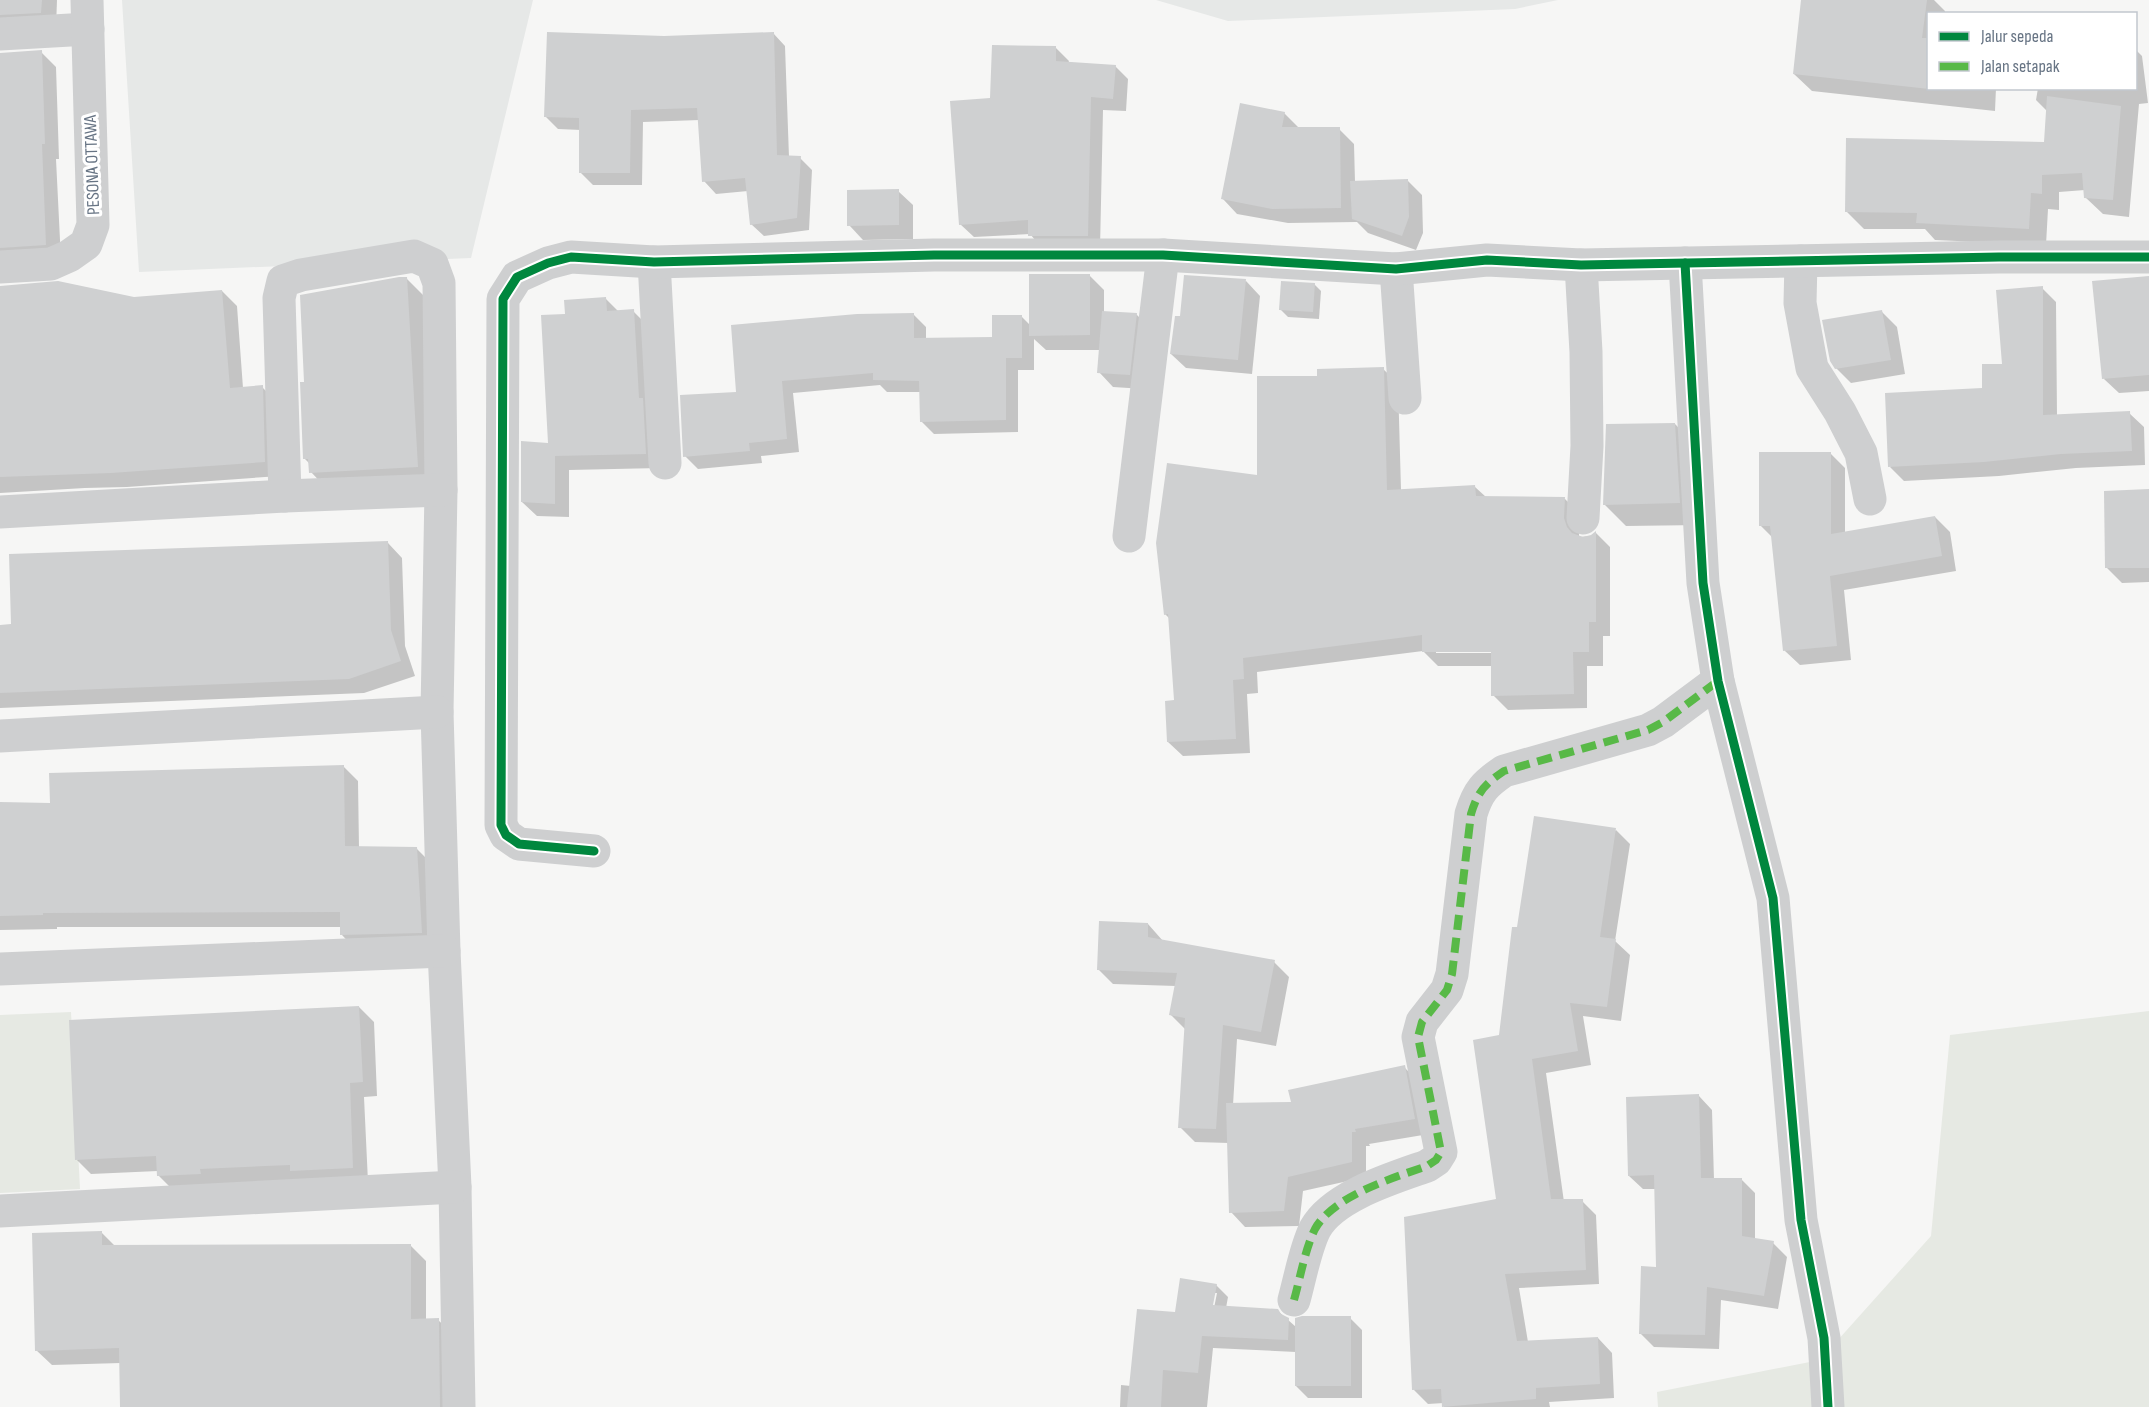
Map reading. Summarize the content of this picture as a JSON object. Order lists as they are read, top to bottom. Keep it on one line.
{"streets":{"street":["PESONA OTTAWA"]},"legend":["Jalur sepeda","Jalan setapak"]}
